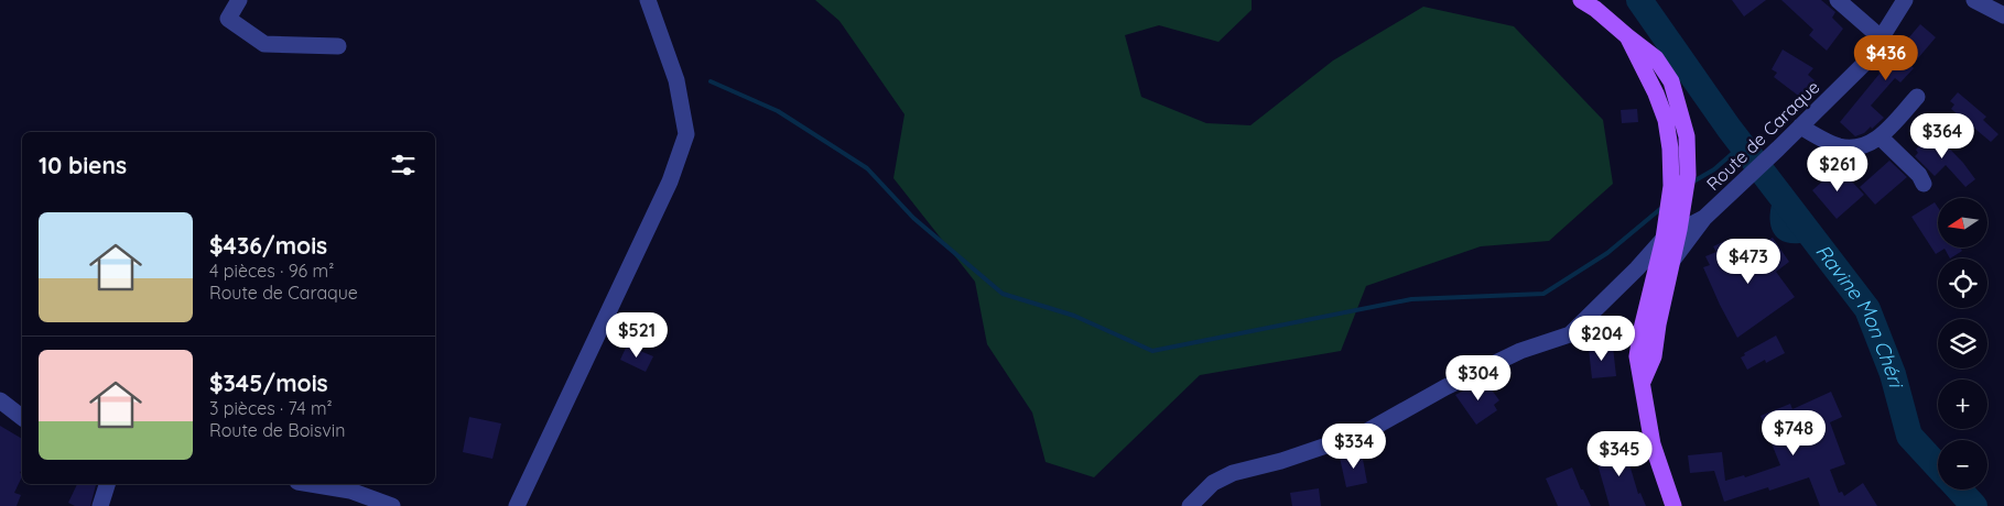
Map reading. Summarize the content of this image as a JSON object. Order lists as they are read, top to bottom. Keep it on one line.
{"streets":{"street":["Route de Caraque"]},"water":["Ravine Mon Chéri"],"north":"left","page":{"price":["$436","$364","$261","$473","$521","$204","$304","$748","$334","$345"],"heading":"10 biens","map_buttons":["+","−"],"list":[{"name":"$436/mois","note":"4 pièces · 96 m² · Route de Caraque"},{"name":"$345/mois","note":"3 pièces · 74 m² · Route de Boisvin"}]}}
